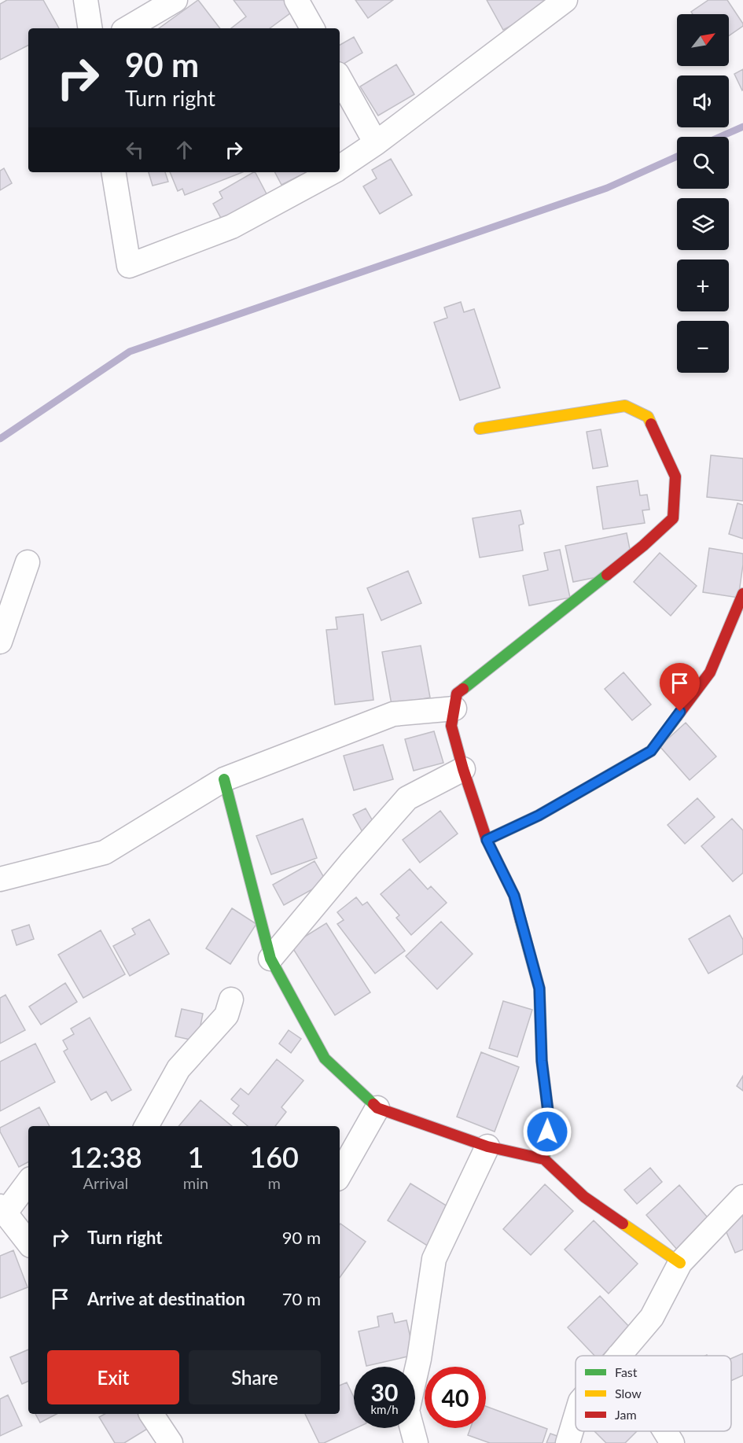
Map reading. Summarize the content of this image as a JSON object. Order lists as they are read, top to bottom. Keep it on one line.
{"legend":["Fast","Slow","Jam"],"north":"top right","page":{"map_buttons":["+","−"],"turn":["90 m","Turn right"],"eta":["12:38","Arrival","1","min","160","m"],"list":[{"name":"Turn right","value":"90 m"},{"name":"Arrive at destination","value":"70 m"}],"buttons":["Exit","Share"],"speed":"30 km/h","limit":"40"}}
